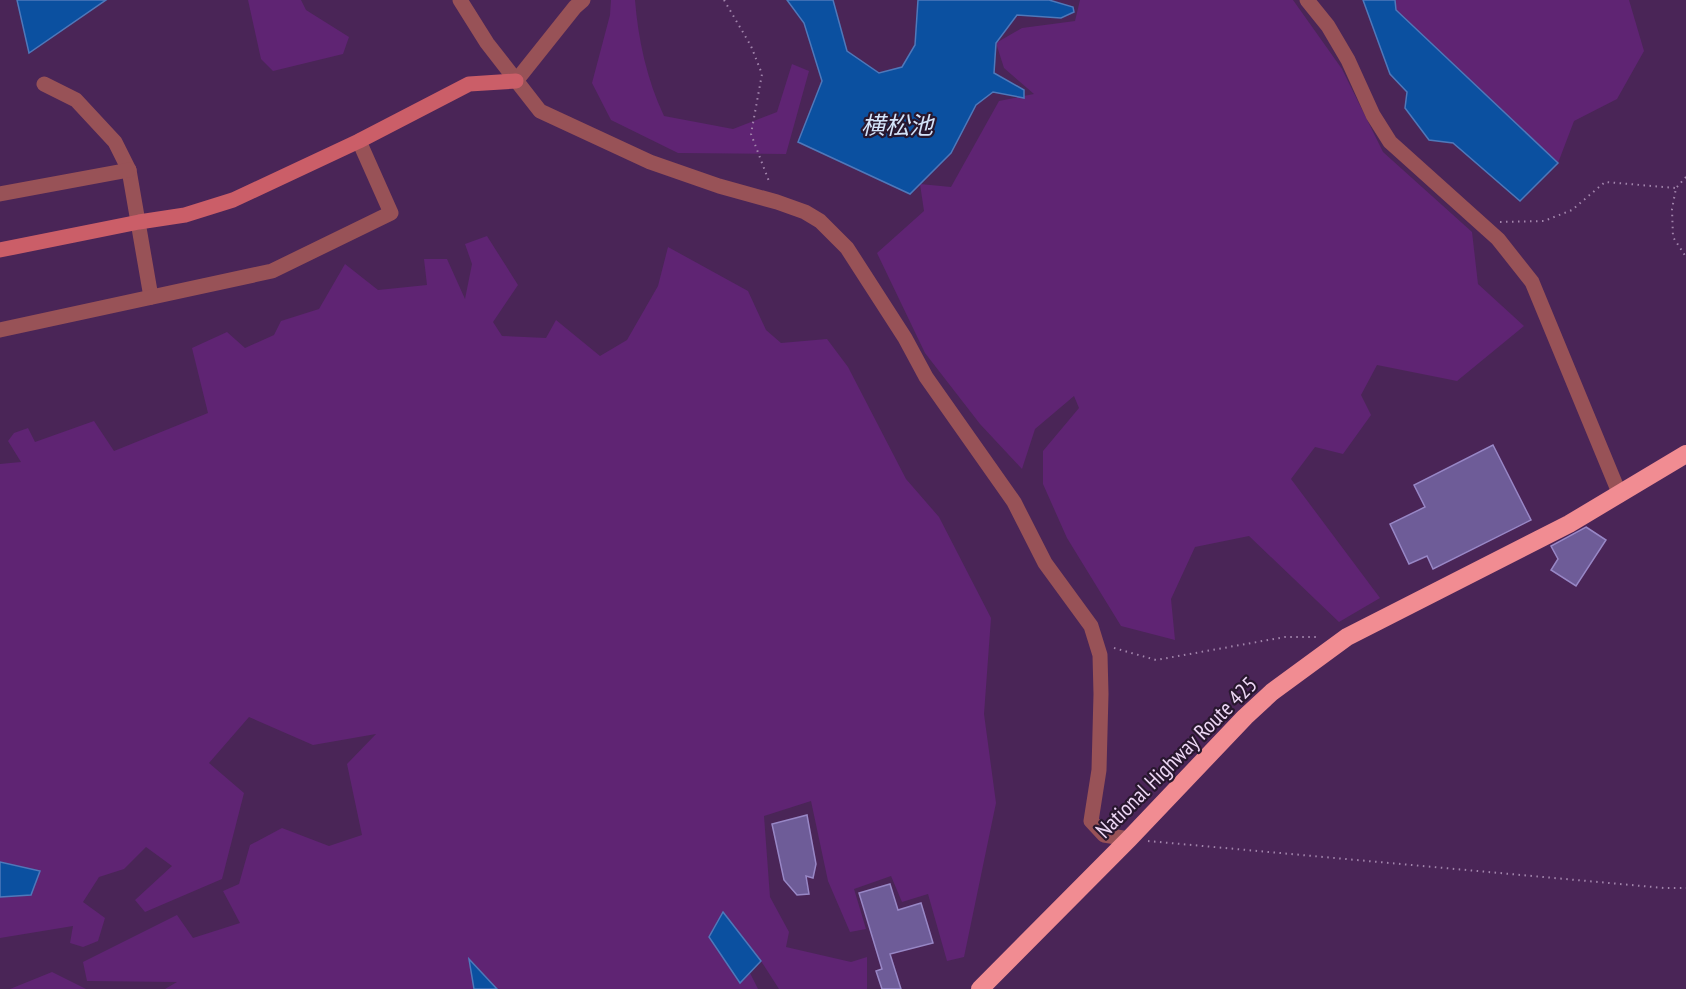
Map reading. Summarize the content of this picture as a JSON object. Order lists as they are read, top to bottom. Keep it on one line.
{"streets":{"highway":["National Highway Route 425"]},"water":["横松池"]}
